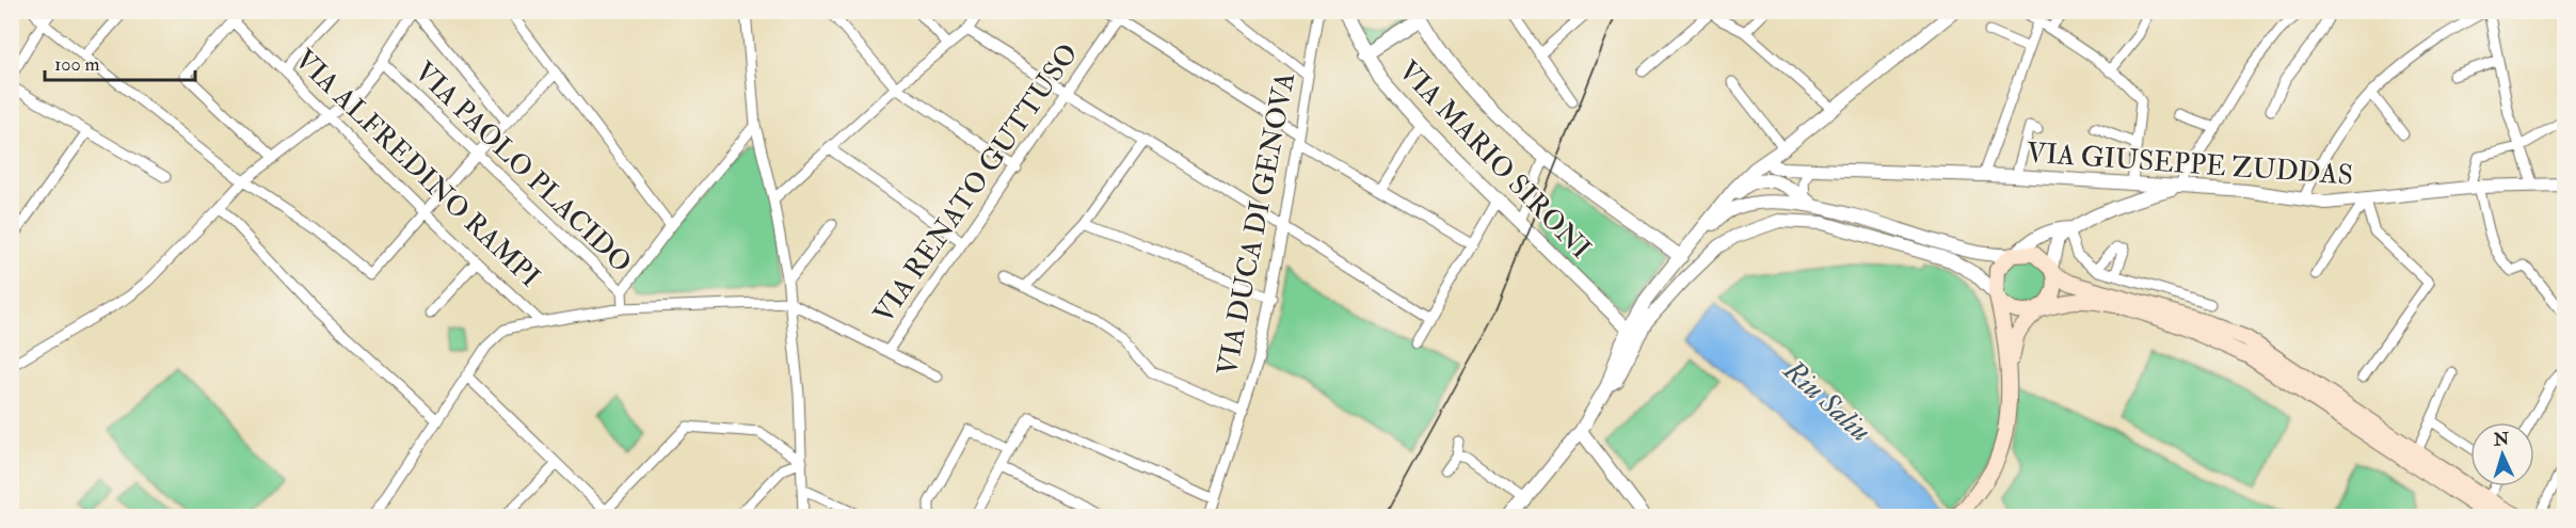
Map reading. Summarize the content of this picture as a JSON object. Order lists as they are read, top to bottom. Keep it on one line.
{"streets":{"street":["VIA MARIO SIRONI","VIA GIUSEPPE ZUDDAS","VIA PAOLO PLACIDO","VIA ALFREDINO RAMPI","VIA RENATO GUTTUSO","VIA DUCA DI GENOVA"]},"water":["Riu Saliu"],"scale_bar":"100 m","north":"top"}
